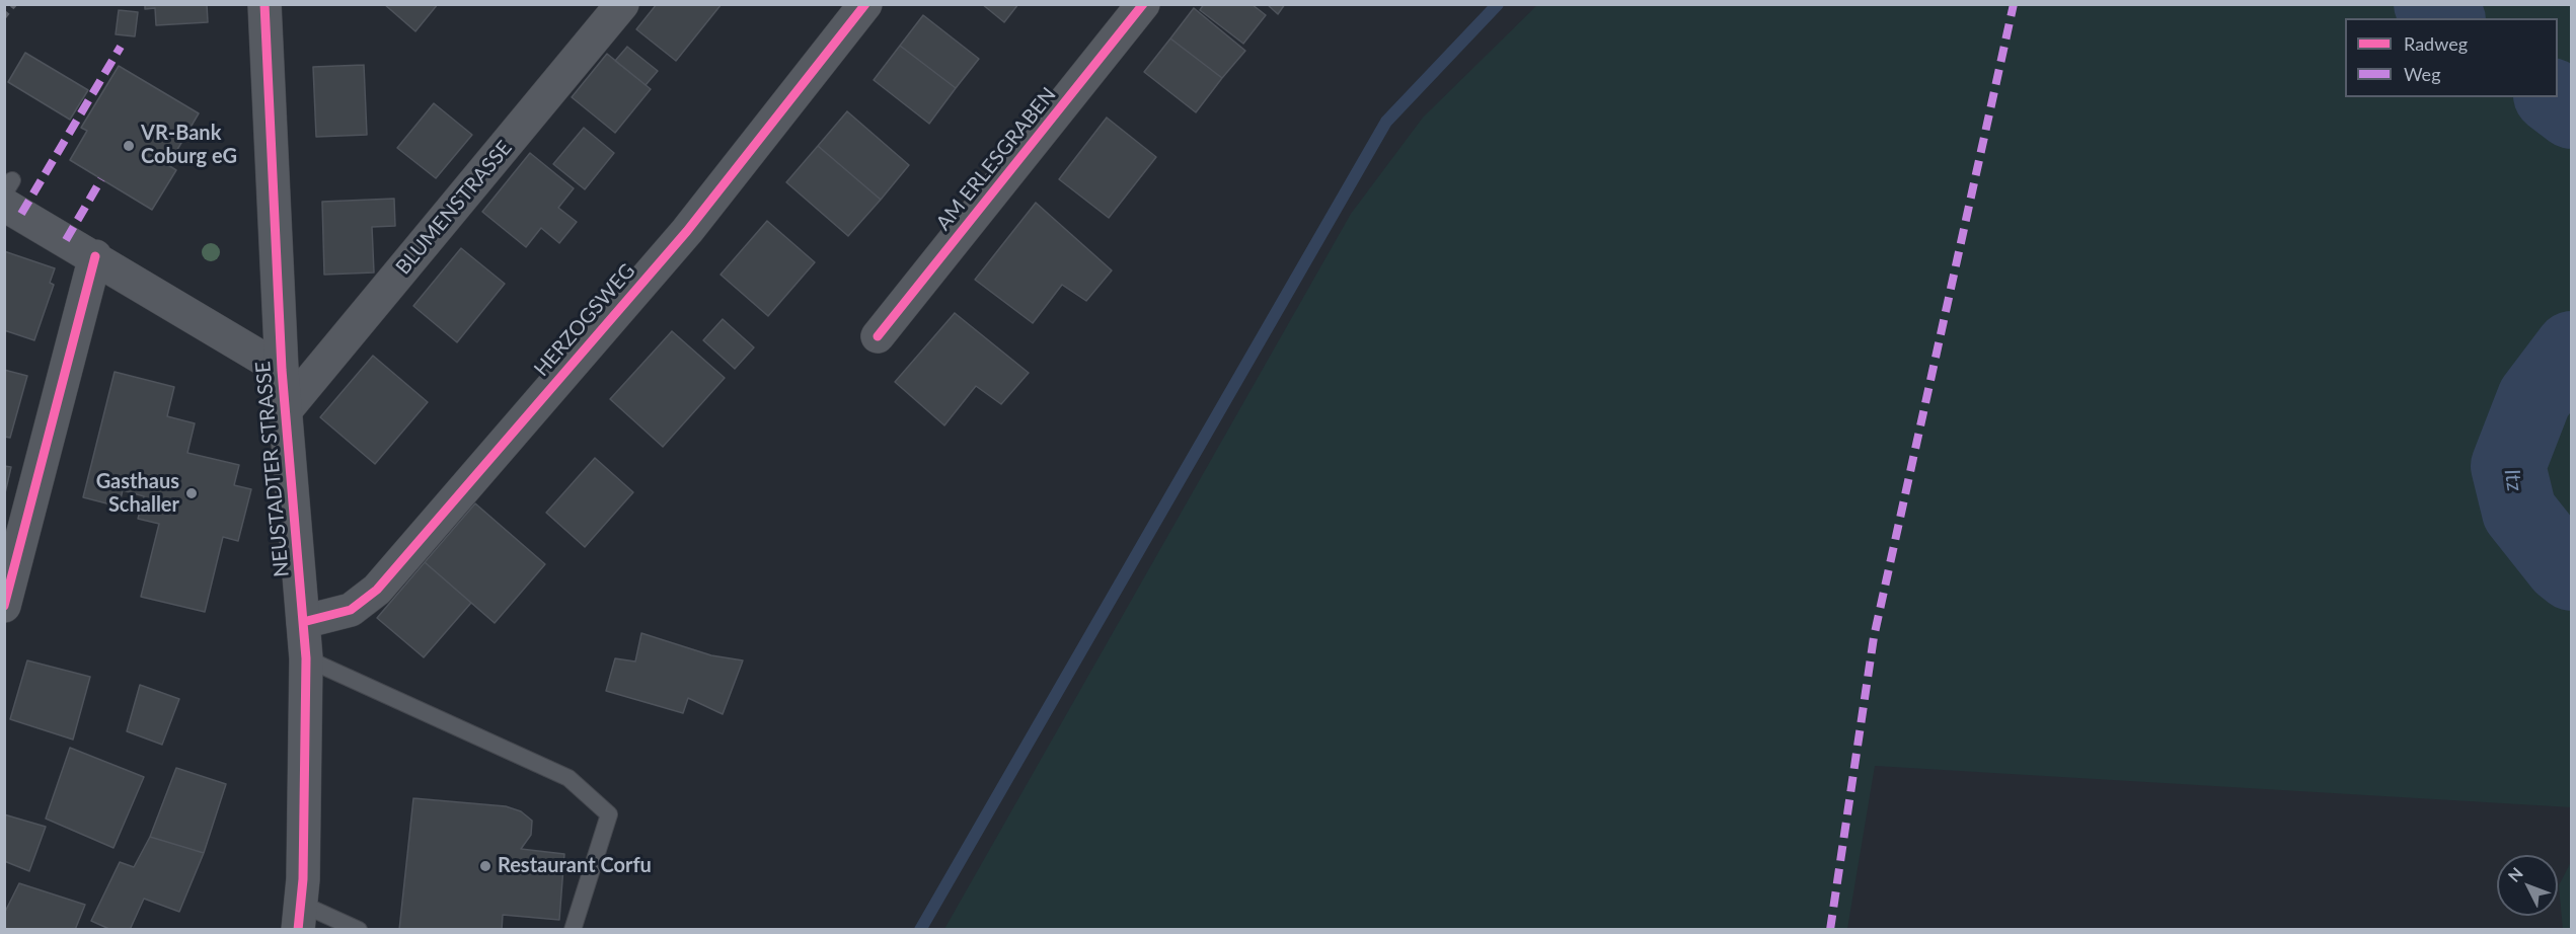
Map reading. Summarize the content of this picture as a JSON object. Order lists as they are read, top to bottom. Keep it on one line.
{"streets":{"street":["AM ERLESGRABEN","BLUMENSTRASSE","HERZOGSWEG","NEUSTADTER STRASSE"]},"crossings":[["BLUMENSTRASSE","NEUSTADTER STRASSE"],["HERZOGSWEG","NEUSTADTER STRASSE"]],"water":["Itz"],"places":["VR-Bank Coburg eG","Gasthaus Schaller","Restaurant Corfu"],"legend":["Radweg","Weg"],"north":"top left"}
